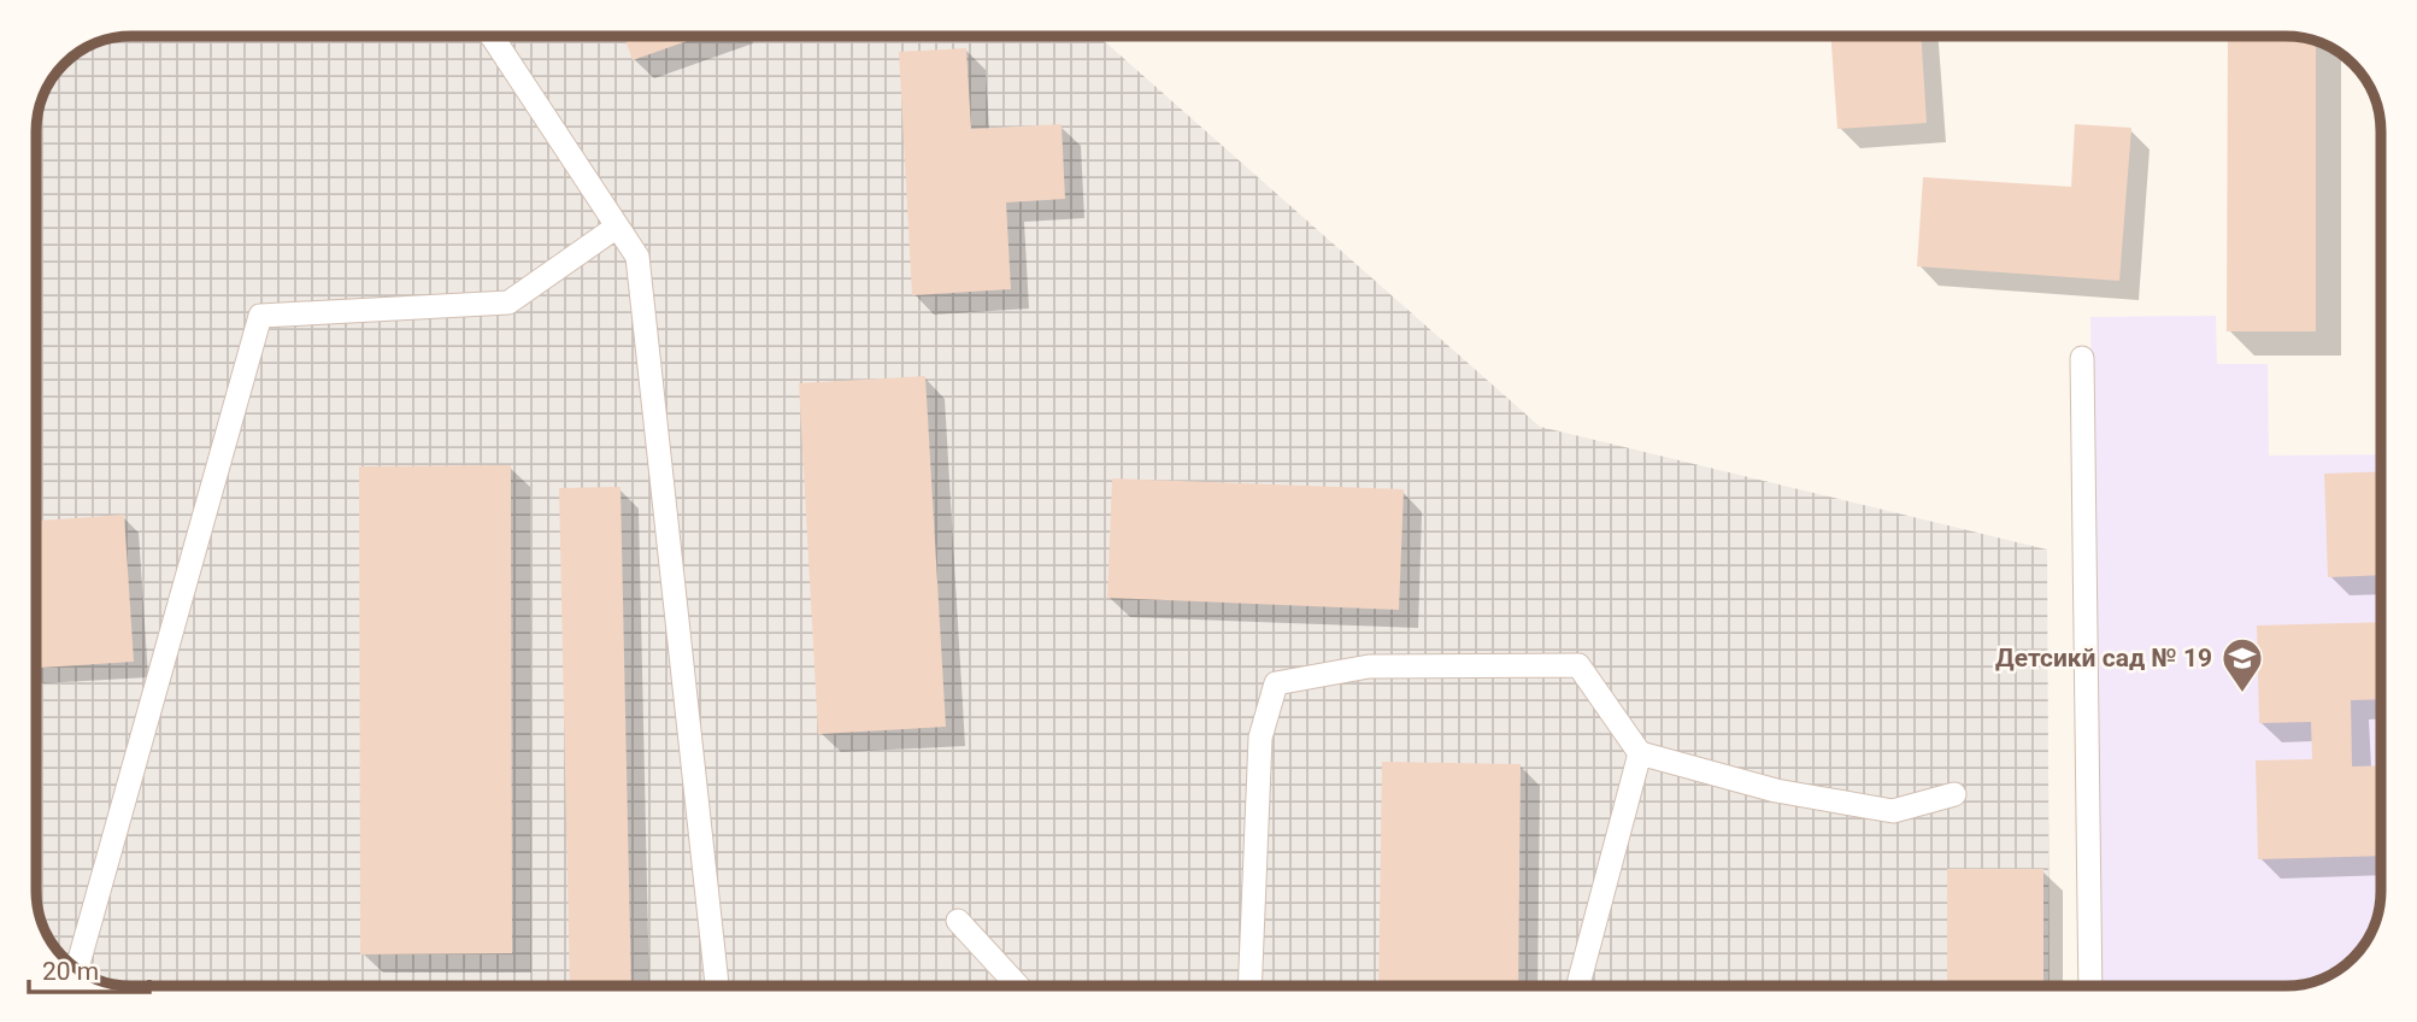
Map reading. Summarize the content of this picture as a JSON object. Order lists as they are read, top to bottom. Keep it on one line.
{"places":{"school or university":["Детсикй сад № 19"]},"scale_bar":"20 m"}
